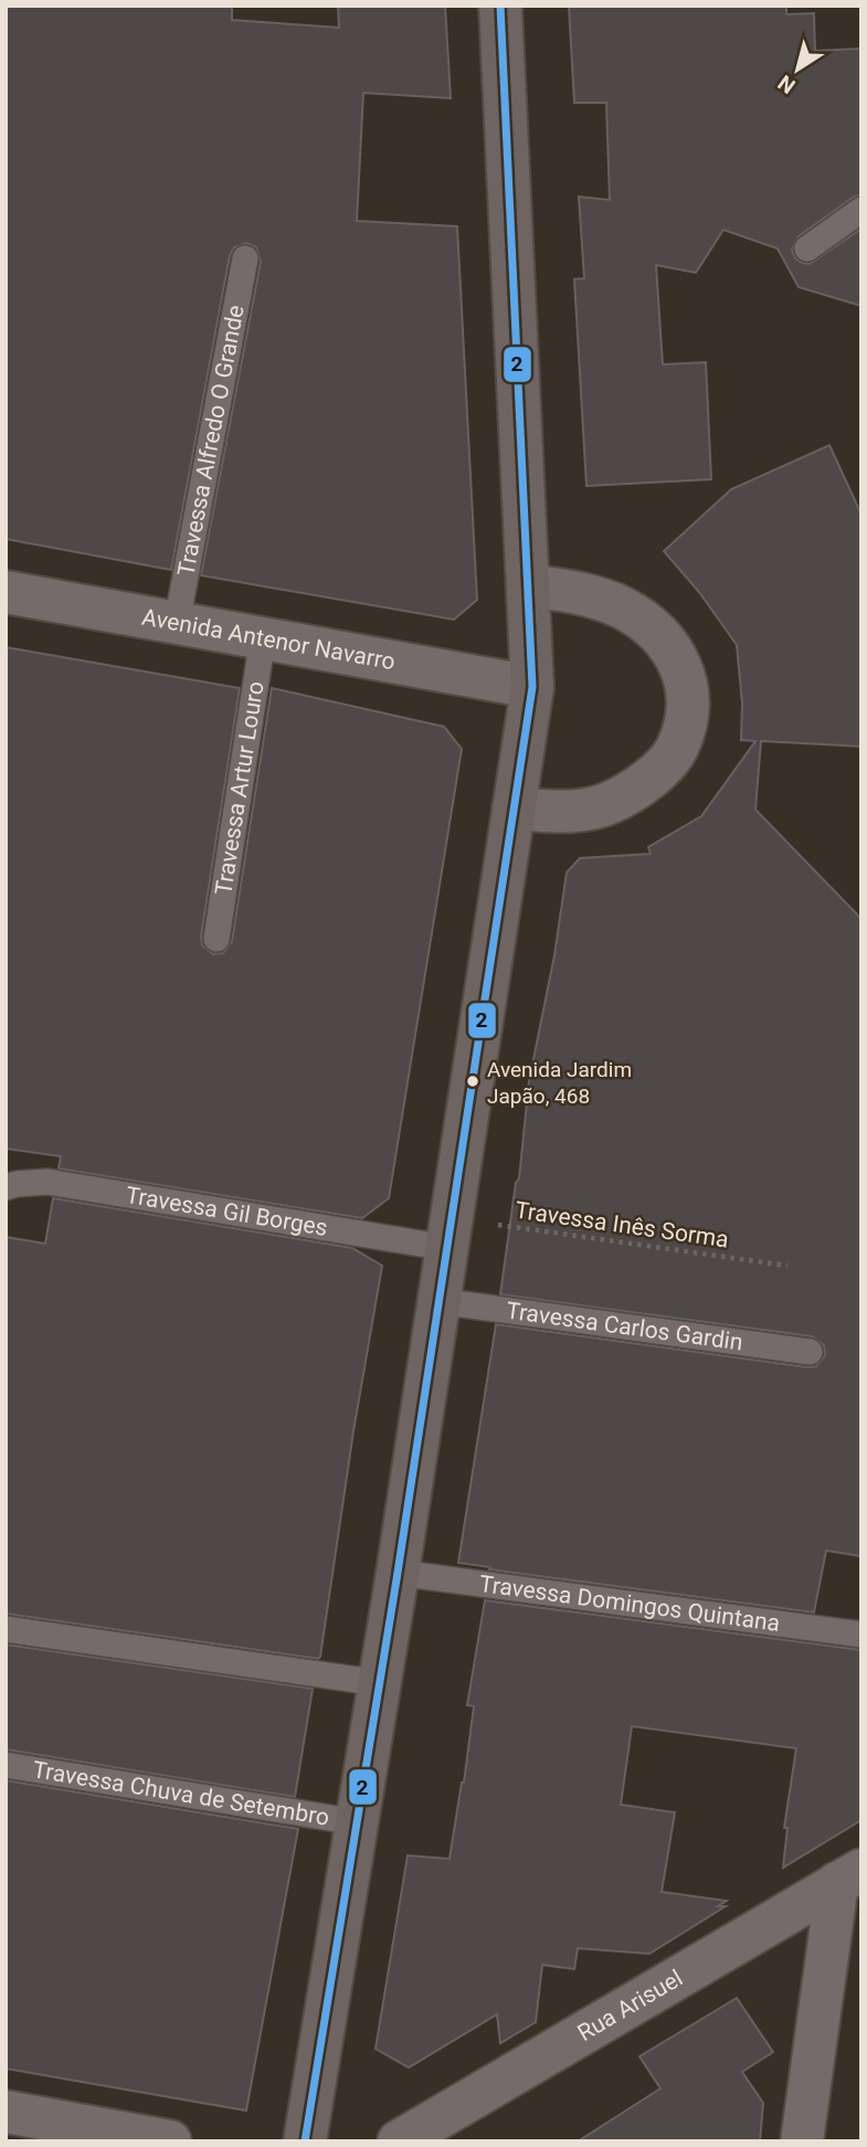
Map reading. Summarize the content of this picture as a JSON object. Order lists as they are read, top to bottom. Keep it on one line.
{"streets":{"street":["Avenida Antenor Navarro","Rua Arisuel"],"lane":["Travessa Alfredo O Grande","Travessa Artur Louro","Travessa Gil Borges","Travessa Carlos Gardin","Travessa Domingos Quintana","Travessa Chuva de Setembro"],"path":["Travessa Inês Sorma"]},"crossings":[["Travessa Alfredo O Grande","Avenida Antenor Navarro"],["Avenida Antenor Navarro","Travessa Artur Louro"],["Travessa Gil Borges","Travessa Inês Sorma"]],"places":["Avenida Jardim Japão, 468"],"lines":["transit line 2"],"north":"bottom left"}
